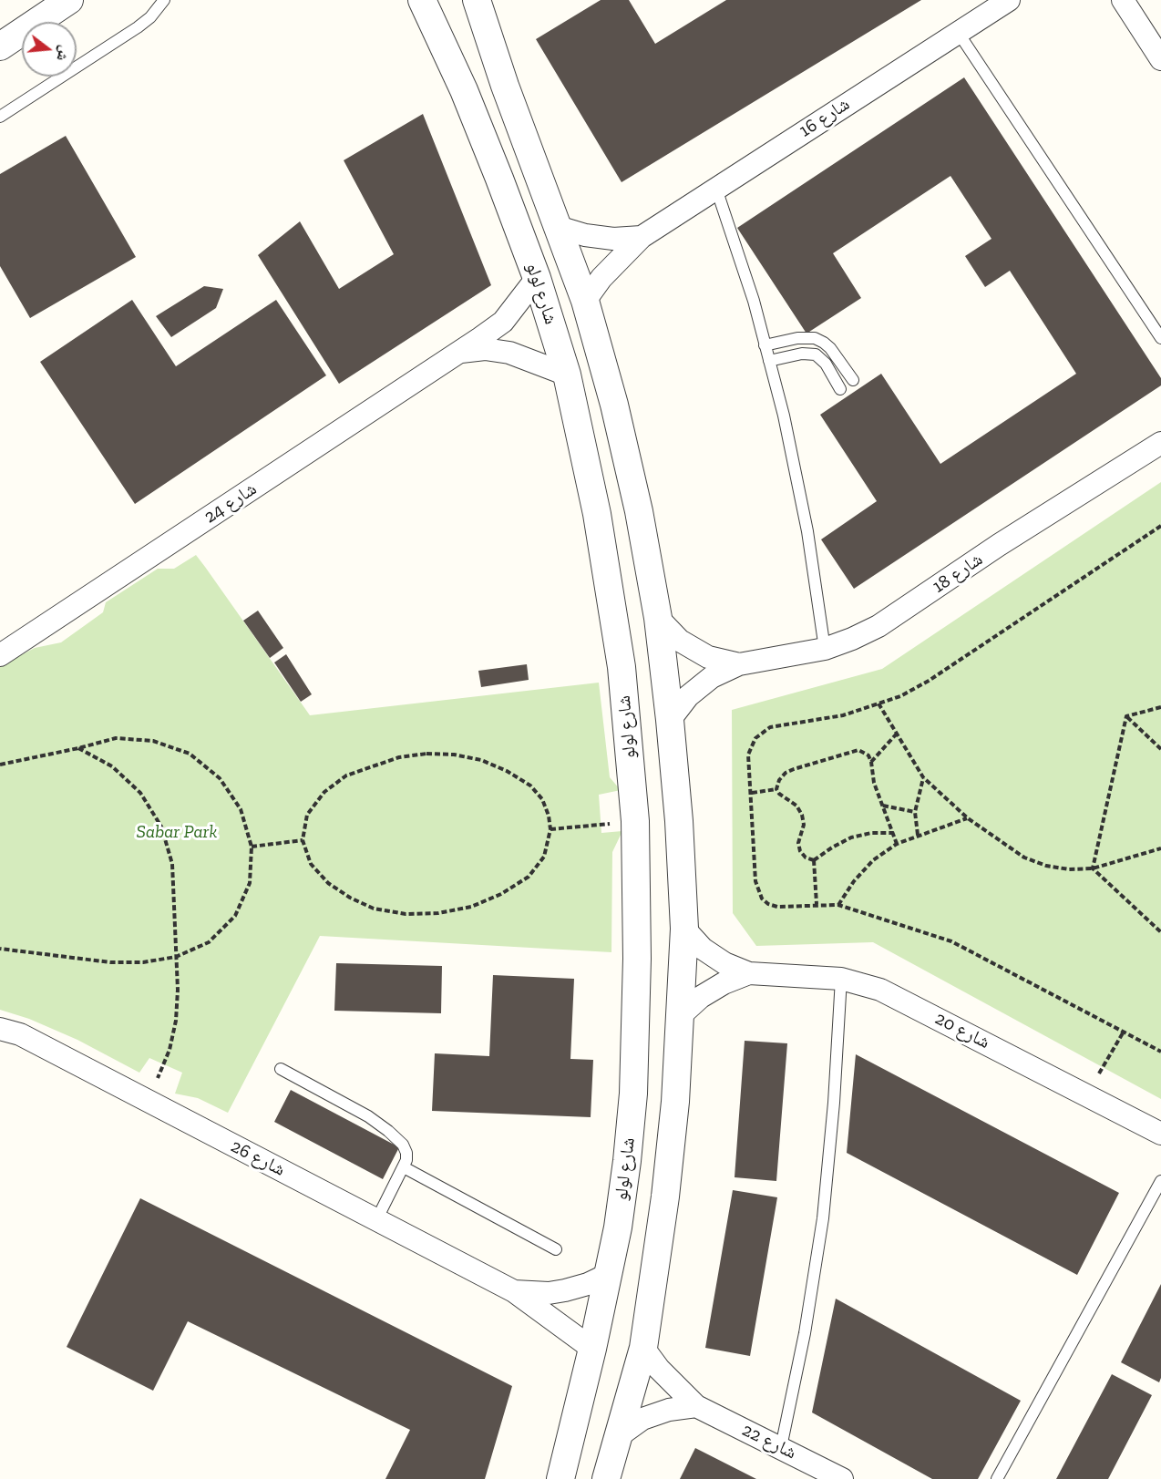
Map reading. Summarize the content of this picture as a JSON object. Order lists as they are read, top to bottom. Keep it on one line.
{"streets":{"street":["شارع 16","شارع لولو","شارع 24","شارع 18","شارع 20","شارع 26","شارع 22"]},"crossings":[["شارع 16","شارع لولو"],["شارع لولو","شارع 24"],["شارع لولو","شارع 18"],["شارع لولو","شارع 20"],["شارع لولو","شارع 26"],["شارع لولو","شارع 22"]],"parks":["Sabar Park"],"north":"right"}
